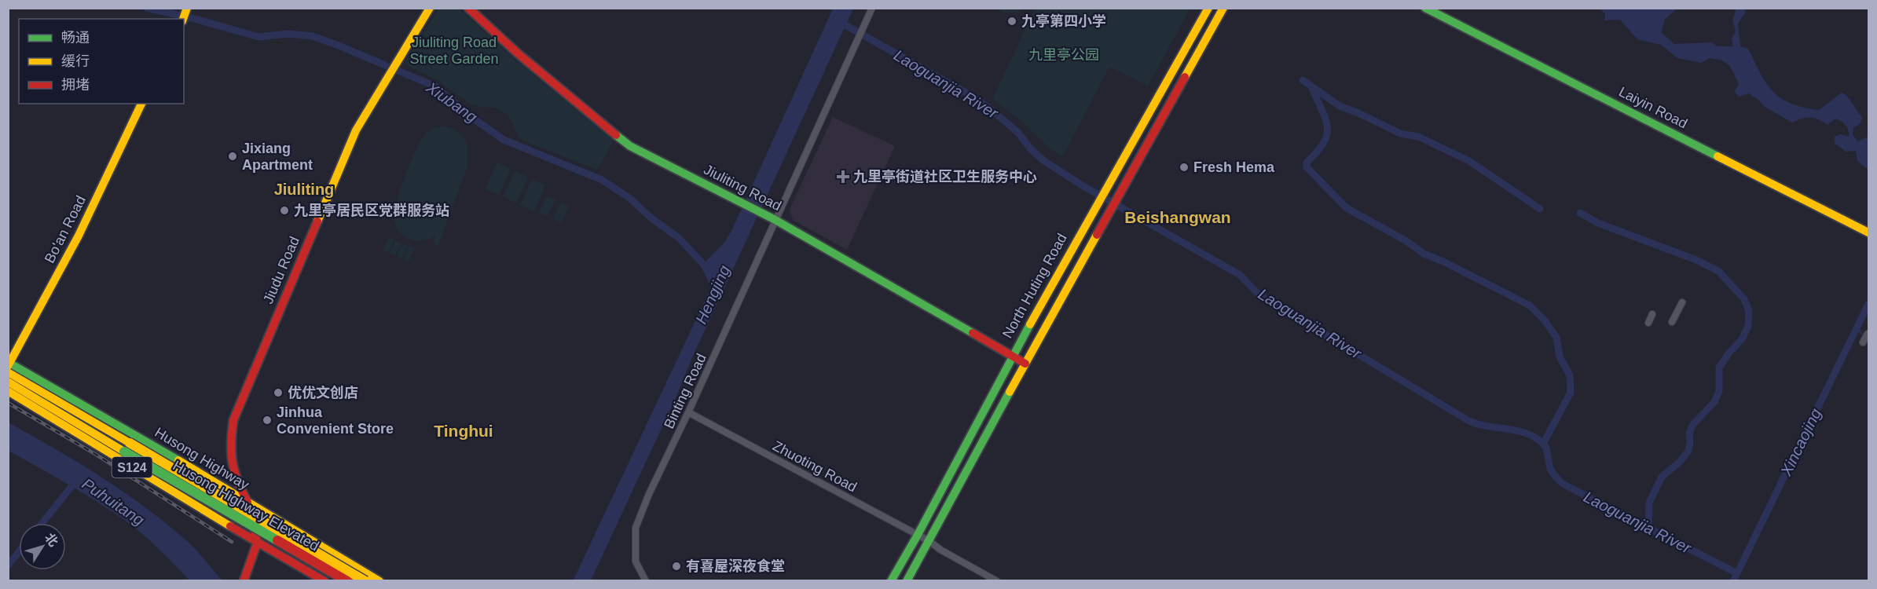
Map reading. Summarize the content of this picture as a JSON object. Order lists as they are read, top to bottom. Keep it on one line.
{"streets":{"street":["Laiyin Road","Jiuliting Road","Bo'an Road","Jiudu Road","North Huting Road","Binting Road","Husong Highway","Zhuoting Road","S124","Husong Highway Elevated"]},"crossings":[["Jiuliting Road","North Huting Road"],["Jiuliting Road","Binting Road"],["Bo'an Road","Husong Highway"],["Bo'an Road","Husong Highway Elevated"],["Jiudu Road","Husong Highway"],["Jiudu Road","S124"],["North Huting Road","Zhuoting Road"],["Binting Road","Zhuoting Road"],["Husong Highway","Husong Highway Elevated"]],"districts":["Jiuliting","Beishangwan","Tinghui"],"water":["Laoguanjia River","Xiubang","Hengjing","Xincaojing","Puhuitang"],"parks":["Jiuliting Road Street Garden","九里亭公园"],"places":{"other":["九亭第四小学","Jixiang Apartment","Fresh Hema","九里亭居民区党群服务站","优优文创店","Jinhua Convenient Store","有喜屋深夜食堂"],"health":["九里亭街道社区卫生服务中心"]},"legend":["畅通","缓行","拥堵"],"north":"top right"}
